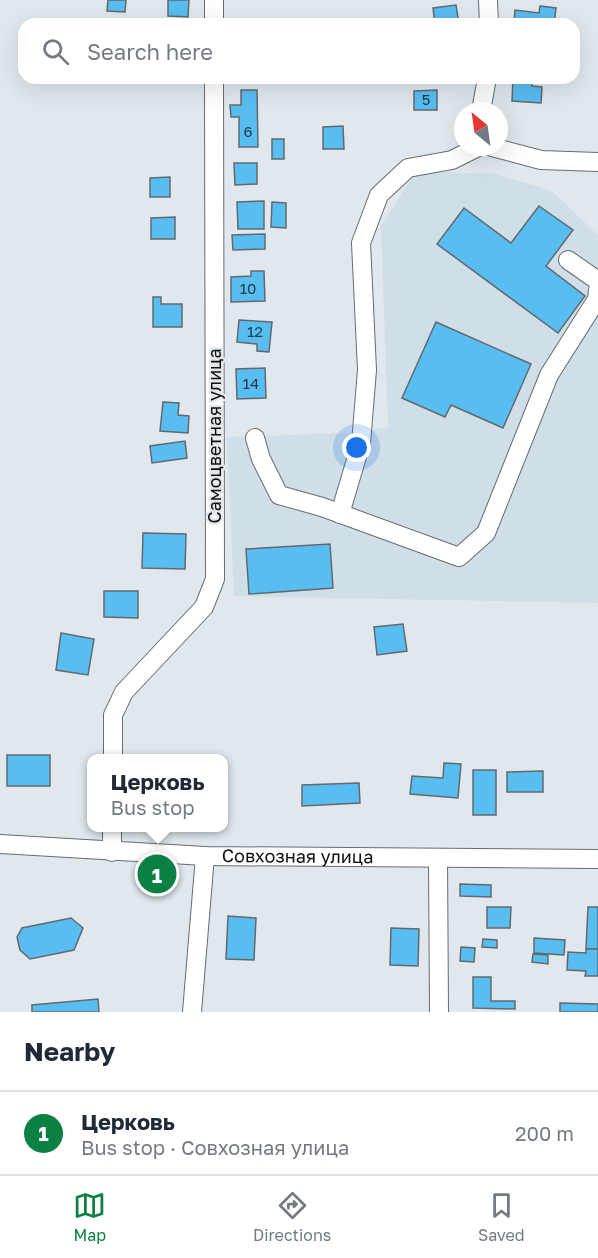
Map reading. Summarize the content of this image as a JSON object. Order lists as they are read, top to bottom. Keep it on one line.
{"streets":{"street":["Самоцветная улица","Совхозная улица"]},"house_numbers":["5","6","10","12","14"],"north":"top left","page":{"search":"Search here","popup":["Церковь","Bus stop"],"pins":"1","heading":"Nearby","list":[{"mark":"1","name":"Церковь","note":"Bus stop · Совхозная улица","value":"200 m"}],"nav":["Map","Directions","Saved"]}}
